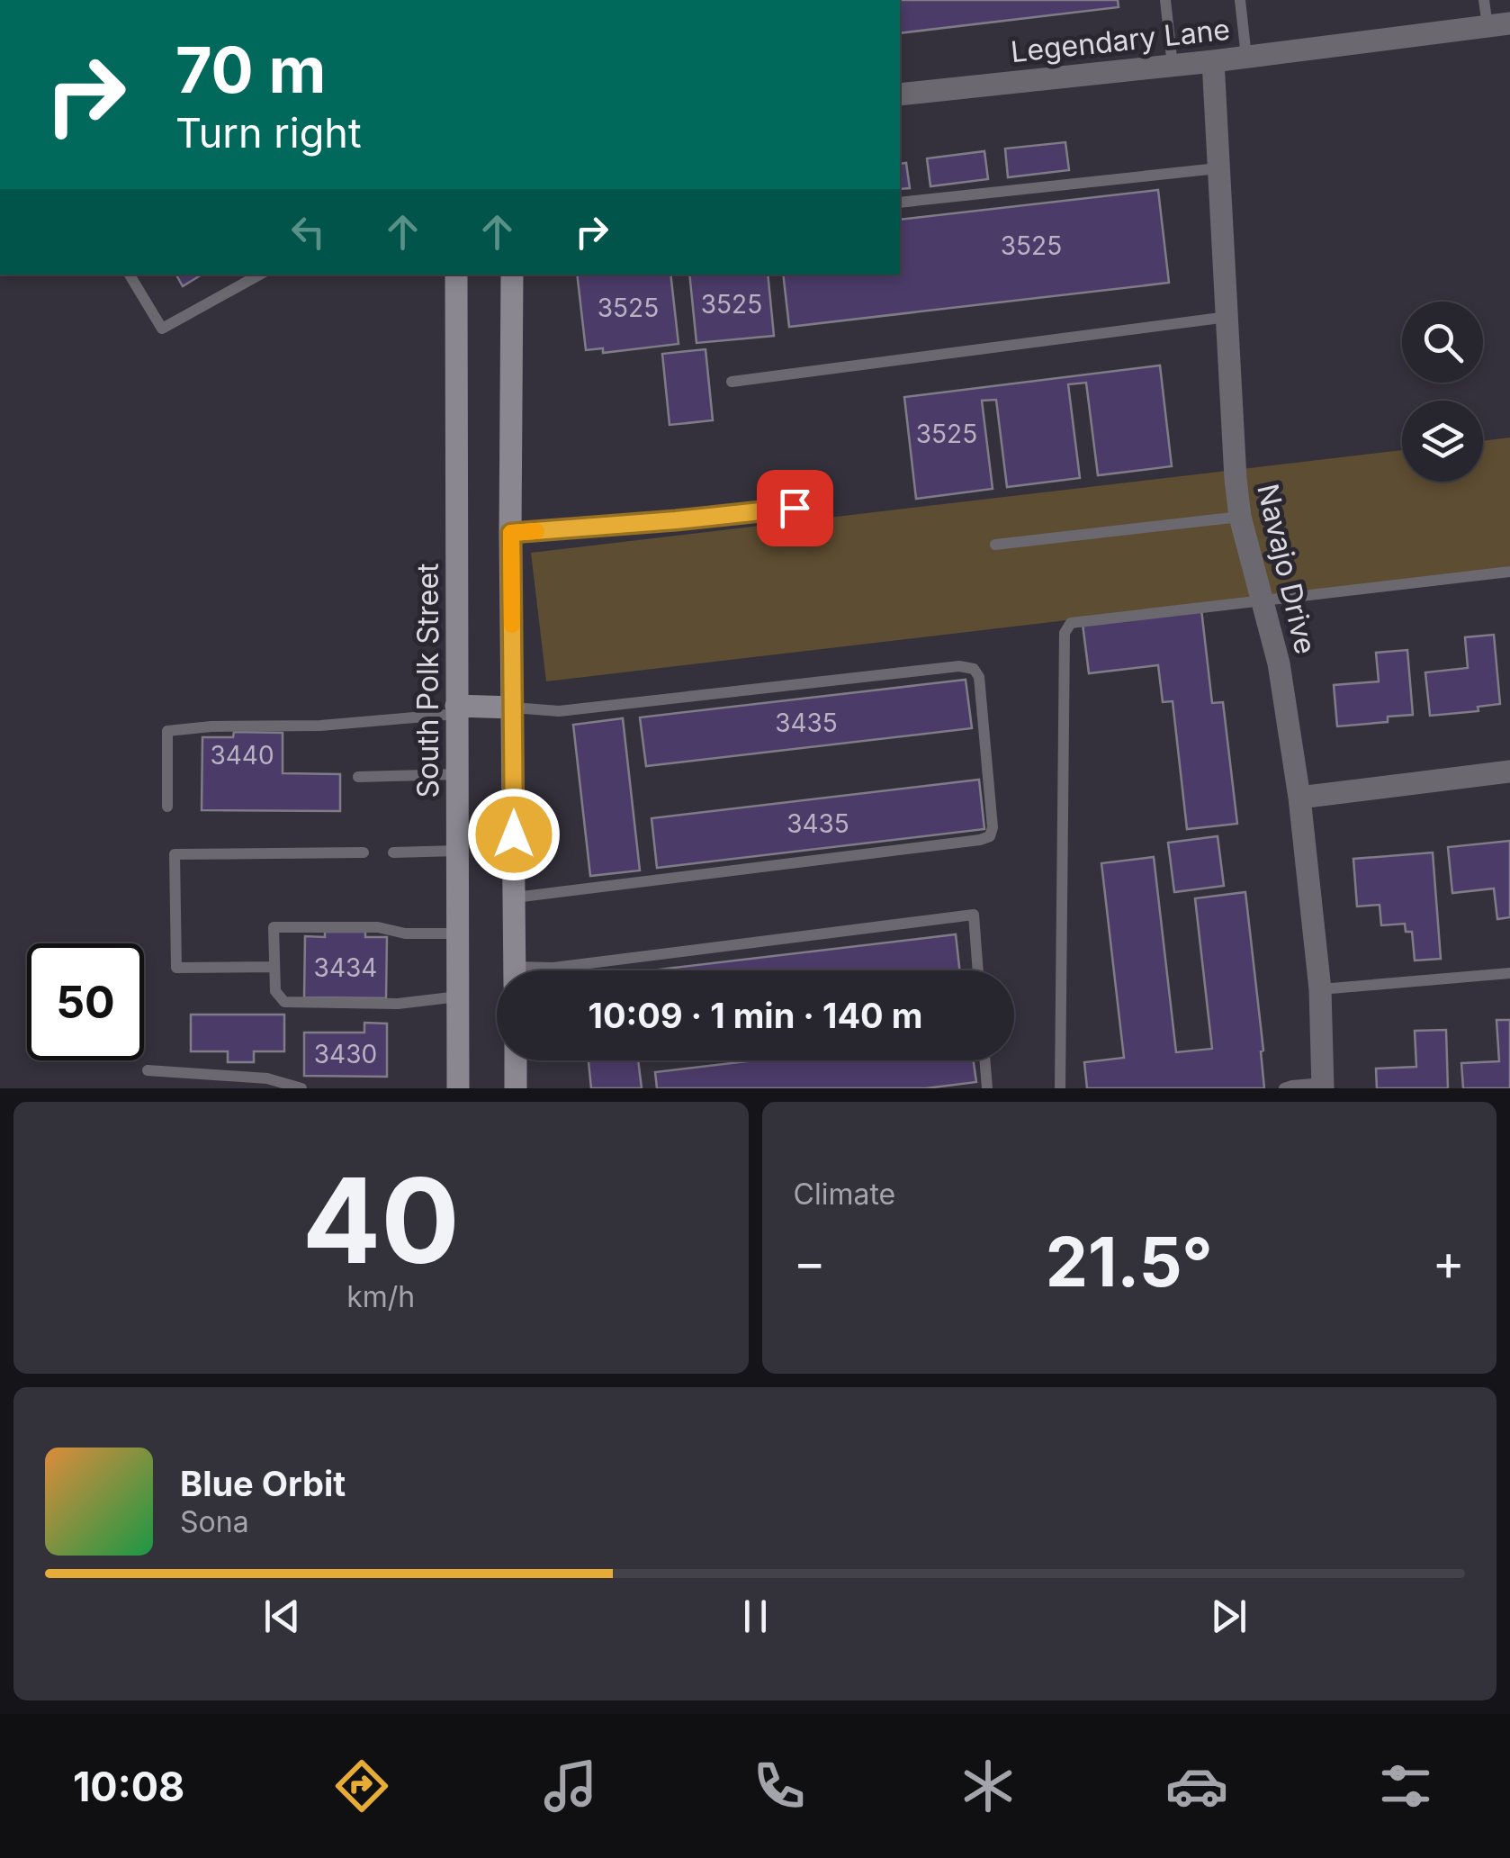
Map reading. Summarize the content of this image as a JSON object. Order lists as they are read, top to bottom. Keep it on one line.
{"streets":{"main road":["South Polk Street"],"street":["Legendary Lane","Navajo Drive"]},"crossings":[["Legendary Lane","Navajo Drive"]],"house_numbers":["3525","3525","3525","3525","3435","3440","3435","3434","3430"],"page":{"turn":["70 m","Turn right"],"limit":"50","trip":"10:09 · 1 min · 140 m","tile":[["40","km/h"],"Climate"],"heat":["−","21.5°","+"],"song":["Blue Orbit","Sona"],"tabs":"10:08"}}
